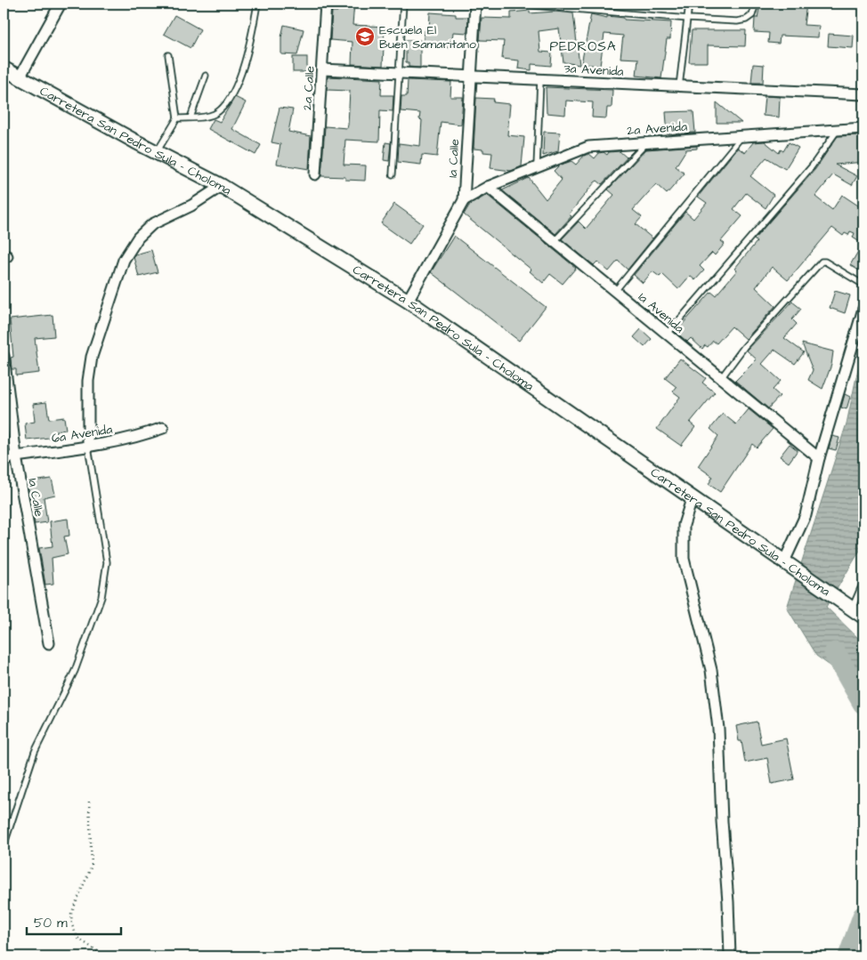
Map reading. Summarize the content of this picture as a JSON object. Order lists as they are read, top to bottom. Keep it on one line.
{"streets":{"main road":["Carretera San Pedro Sula - Choloma"],"street":["3a Avenida","2a Calle","2a Avenida","1a Calle","1a Avenida","6a Avenida"]},"crossings":[["3a Avenida","2a Calle"],["3a Avenida","1a Calle"],["2a Avenida","1a Calle"],["2a Avenida","1a Avenida"],["Carretera San Pedro Sula - Choloma","1a Calle"],["1a Calle","6a Avenida"]],"districts":["PEDROSA"],"places":{"school or university":["Escuela El Buen Samaritano"]},"scale_bar":"50 m"}
